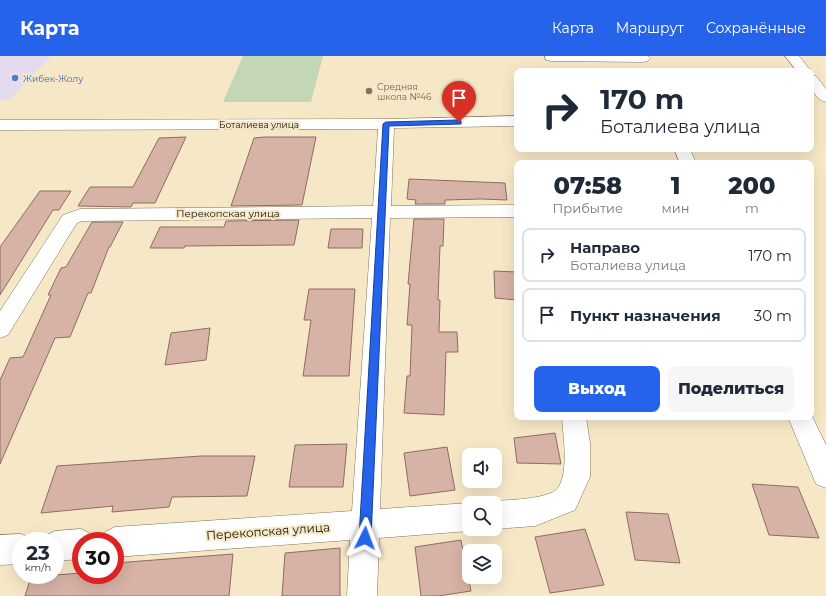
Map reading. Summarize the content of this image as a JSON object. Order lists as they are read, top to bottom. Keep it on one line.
{"streets":{"street":["Боталиева улица","Перекопская улица"]},"places":["Жибек-Жолу","Средняя школа №46"],"page":{"header":"Карта","nav":["Карта","Маршрут","Сохранённые"],"turn":["170 m","Боталиева улица"],"eta":["07:58","Прибытие","1","мин","200","m"],"list":[{"name":"Направо","note":"Боталиева улица","value":"170 m"},{"name":"Пункт назначения","value":"30 m"}],"buttons":["Выход","Поделиться"],"speed":"23 km/h","limit":"30"}}
